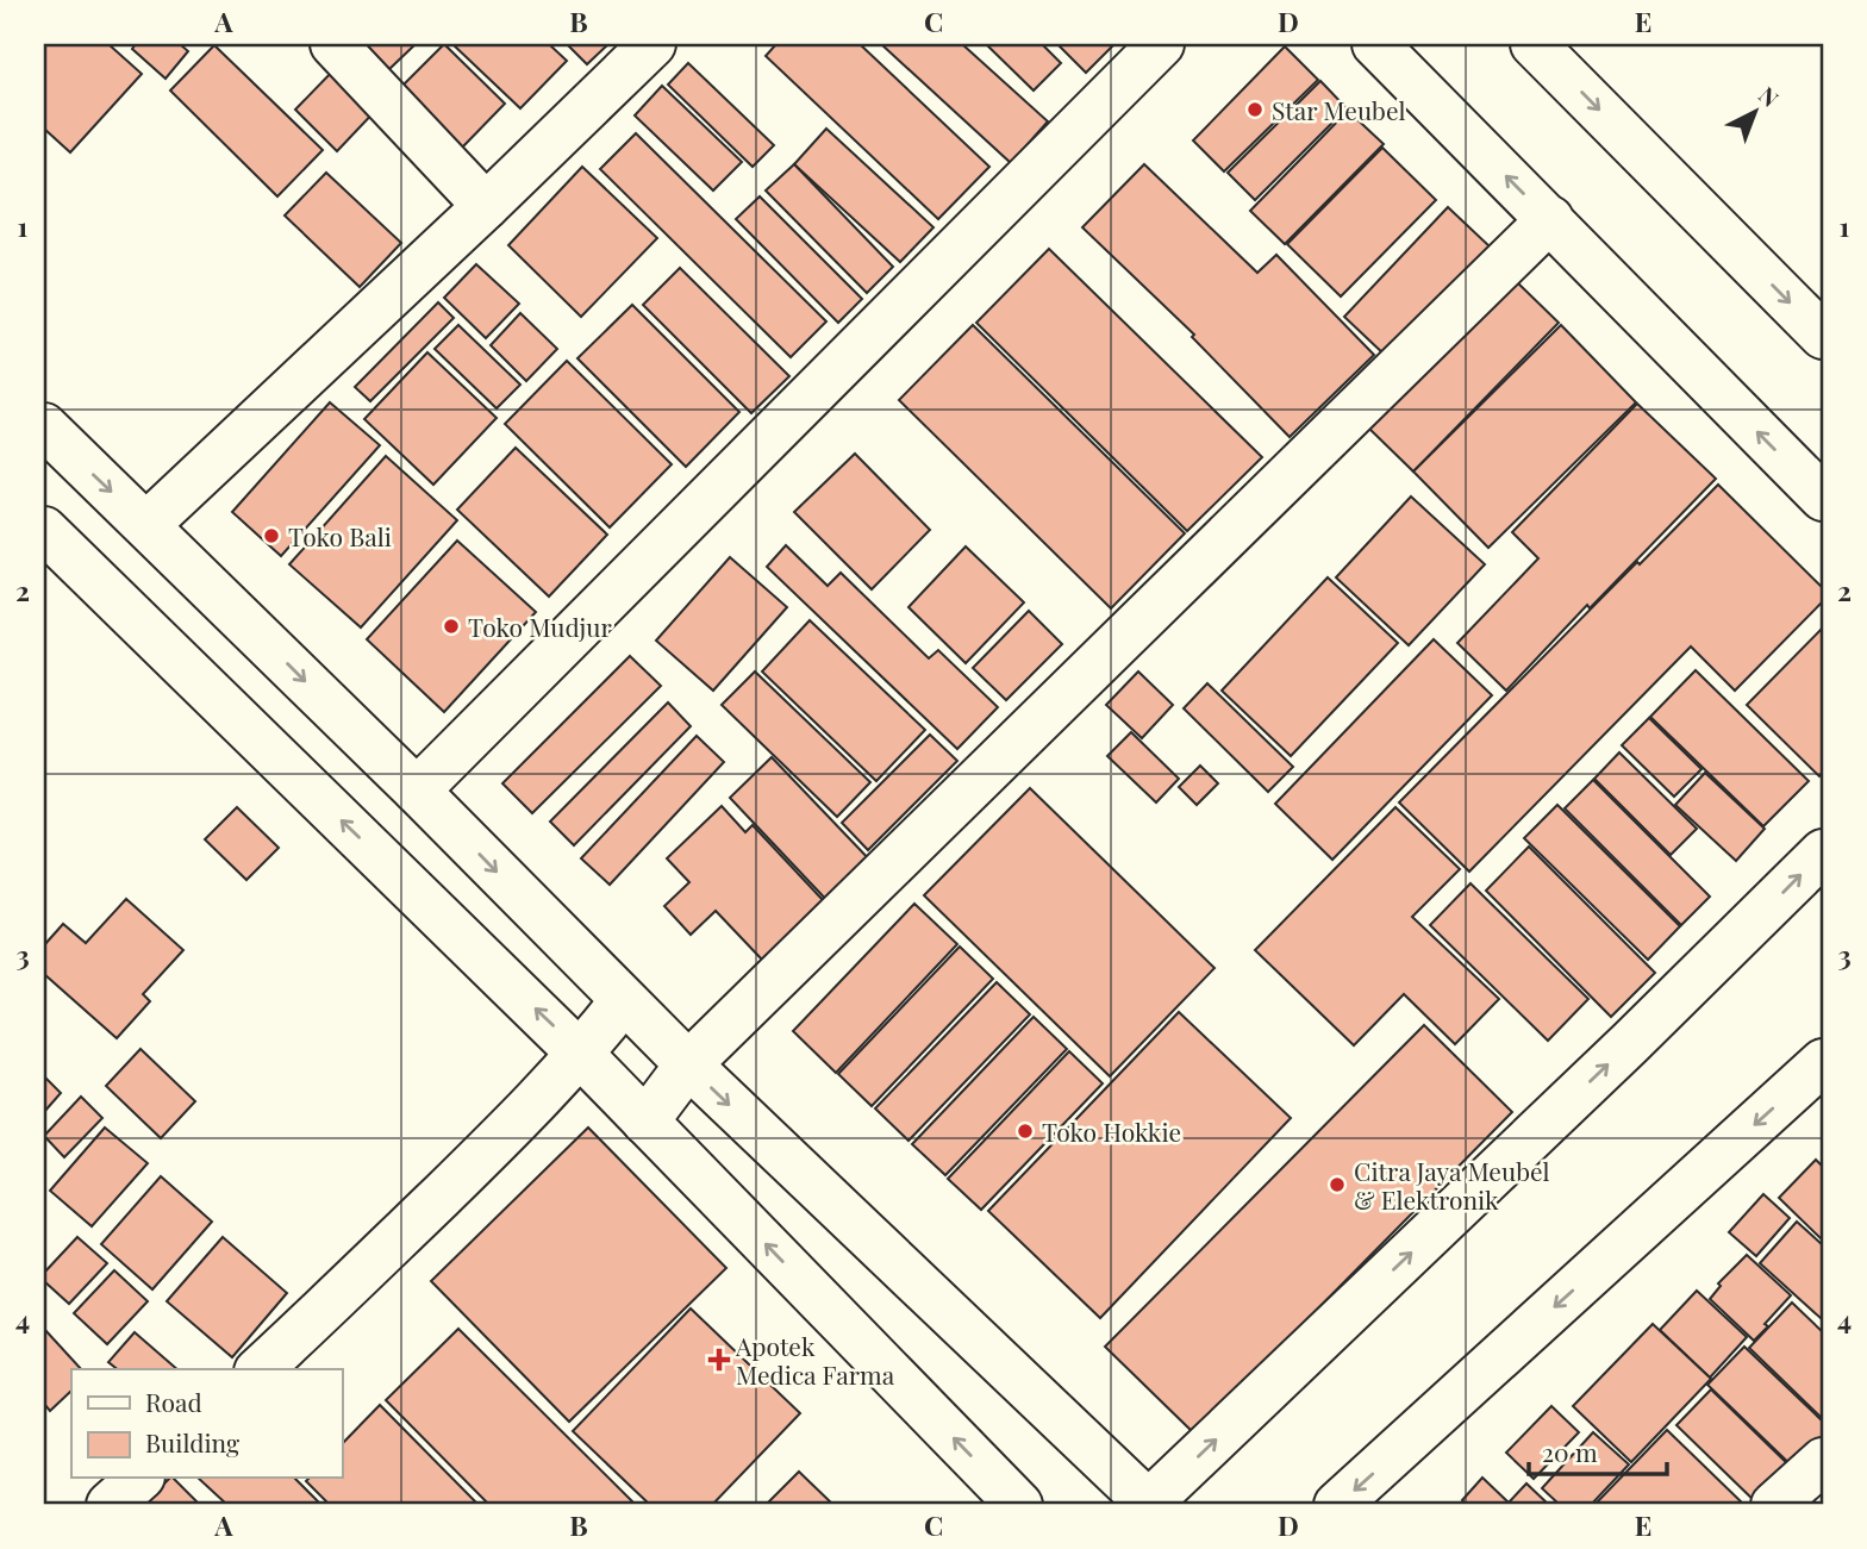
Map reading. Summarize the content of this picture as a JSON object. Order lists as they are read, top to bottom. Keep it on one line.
{"places":{"other":["Star Meubel","Toko Bali","Toko Mudjur","Toko Hokkie","Citra Jaya Meubel & Elektronik"],"health":["Apotek Medica Farma"]},"legend":["Road","Building"],"scale_bar":"20 m","north":"top right","grid":{"columns":["A","B","C","D","E"],"rows":["1","2","3","4"]}}
